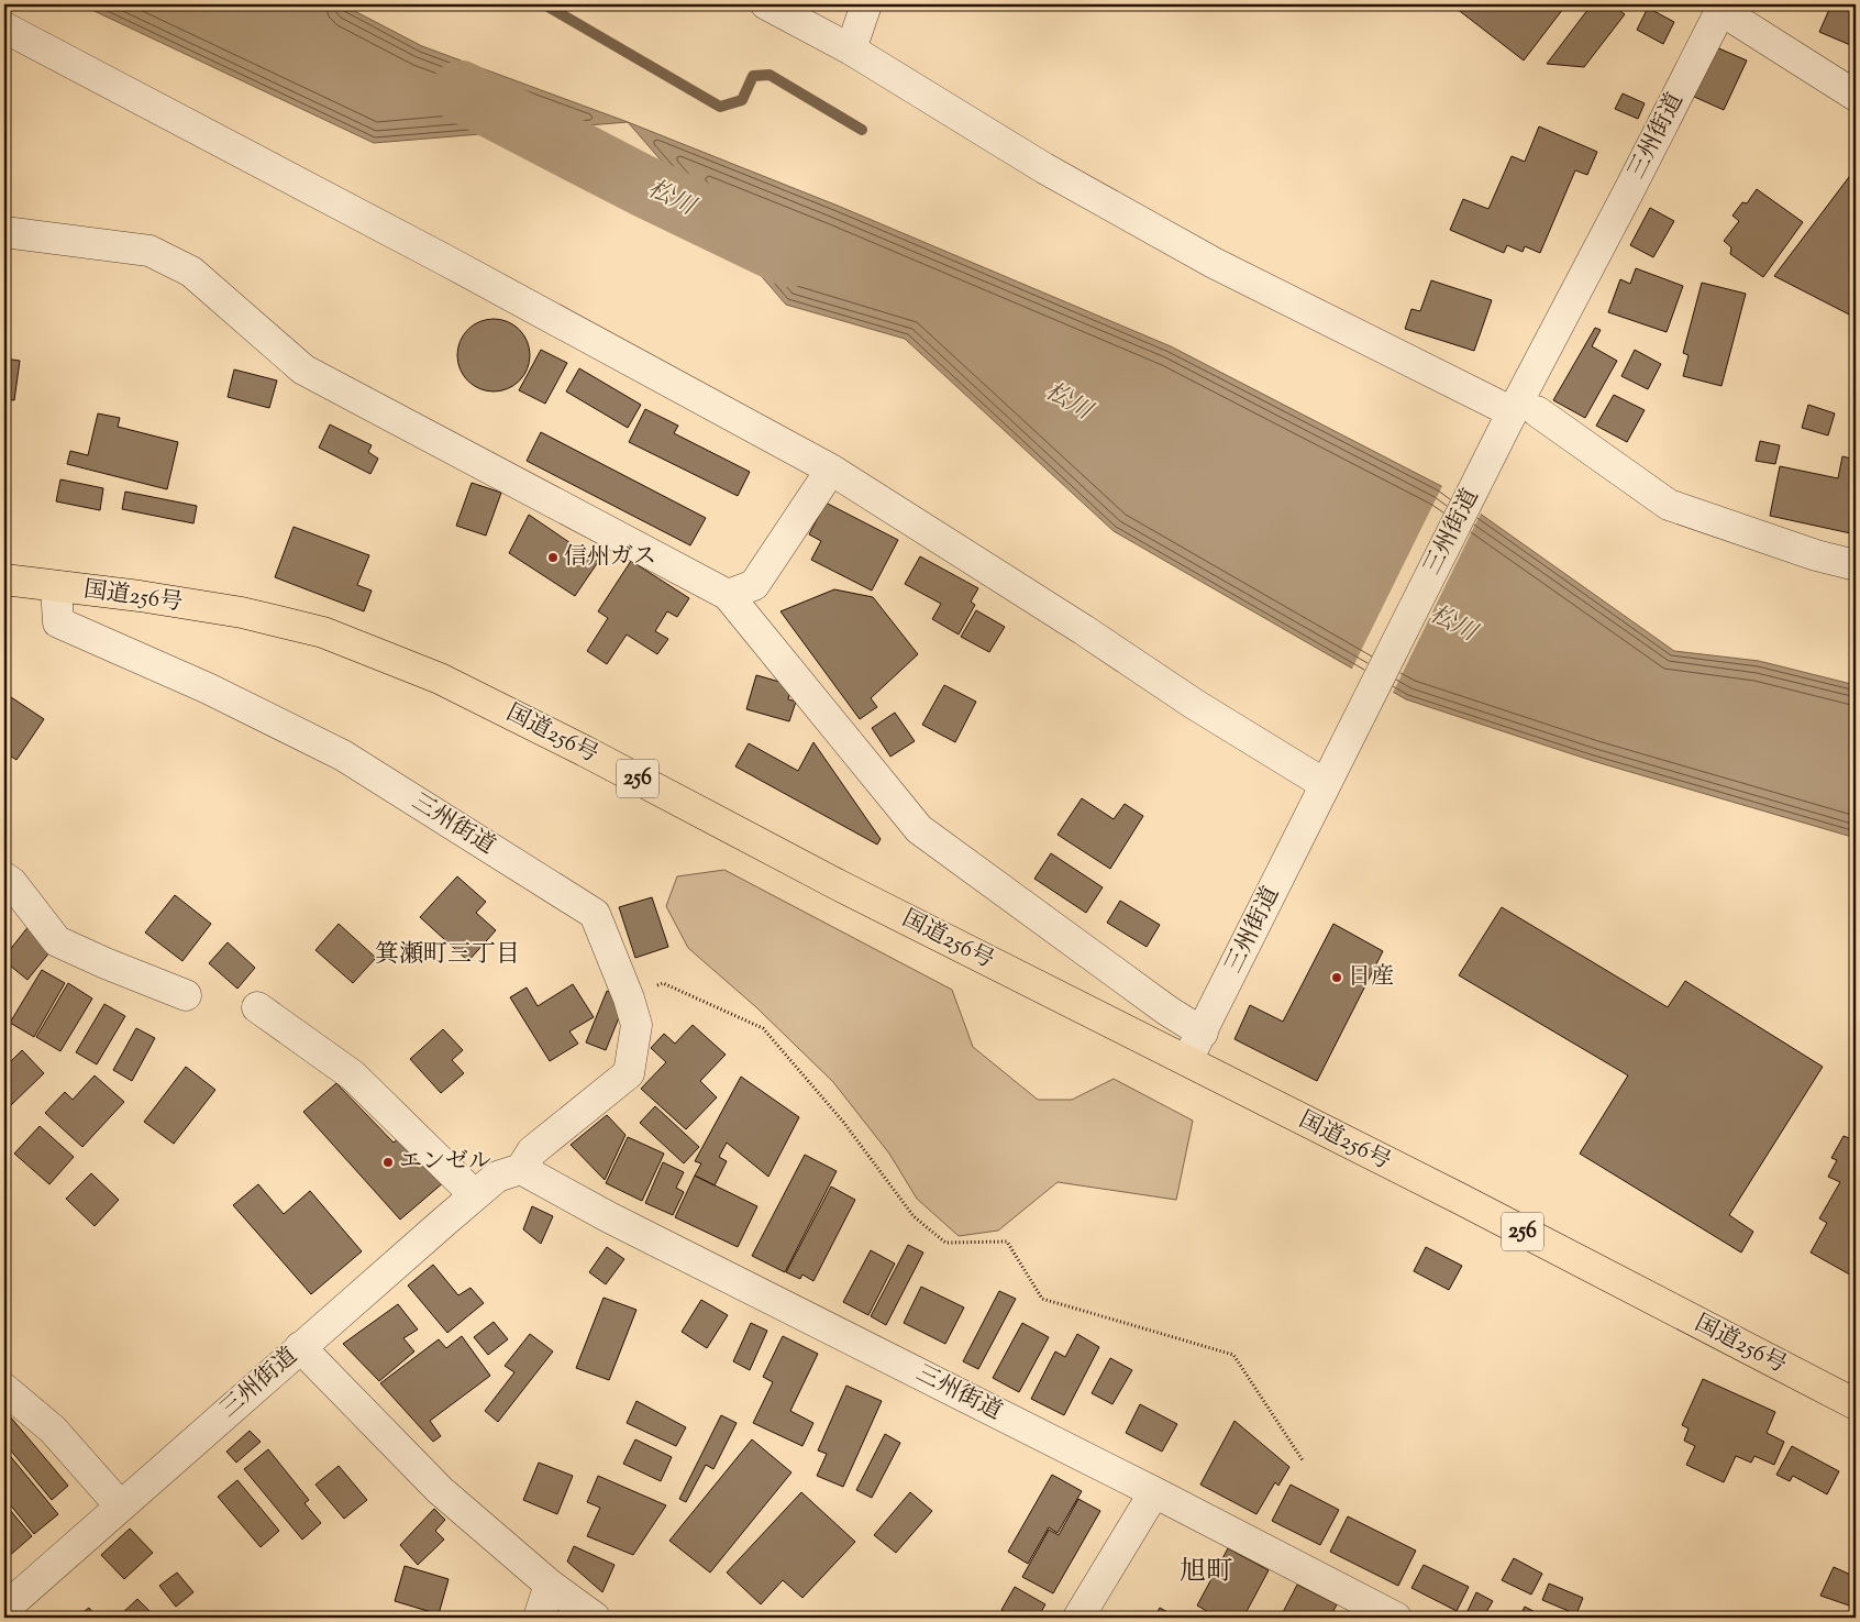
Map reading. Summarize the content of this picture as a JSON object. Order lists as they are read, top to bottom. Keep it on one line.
{"streets":{"highway":["国道256号","256"],"street":["三州街道"]},"crossings":[["三州街道","国道256号"]],"districts":["箕瀬町三丁目","旭町"],"water":["松川"],"places":["信州ガス","日産","エンゼル"]}
